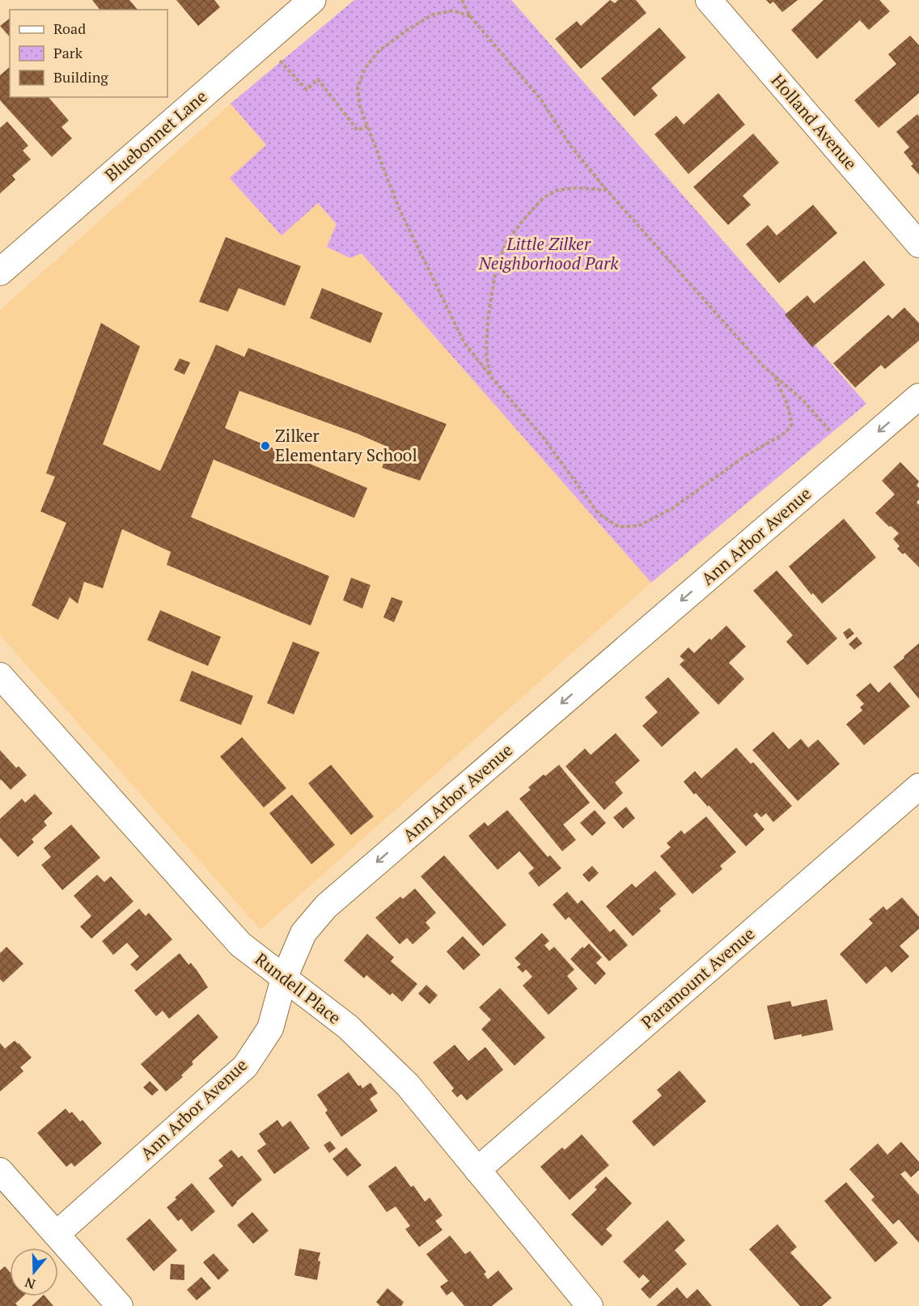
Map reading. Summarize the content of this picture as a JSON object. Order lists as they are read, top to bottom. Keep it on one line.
{"streets":{"street":["Holland Avenue","Bluebonnet Lane","Ann Arbor Avenue","Paramount Avenue","Rundell Place"]},"crossings":[["Ann Arbor Avenue","Rundell Place"],["Paramount Avenue","Rundell Place"]],"one_way":["Ann Arbor Avenue"],"parks":["Little Zilker Neighborhood Park"],"places":["Zilker Elementary School"],"legend":["Road","Park","Building"],"north":"bottom"}
